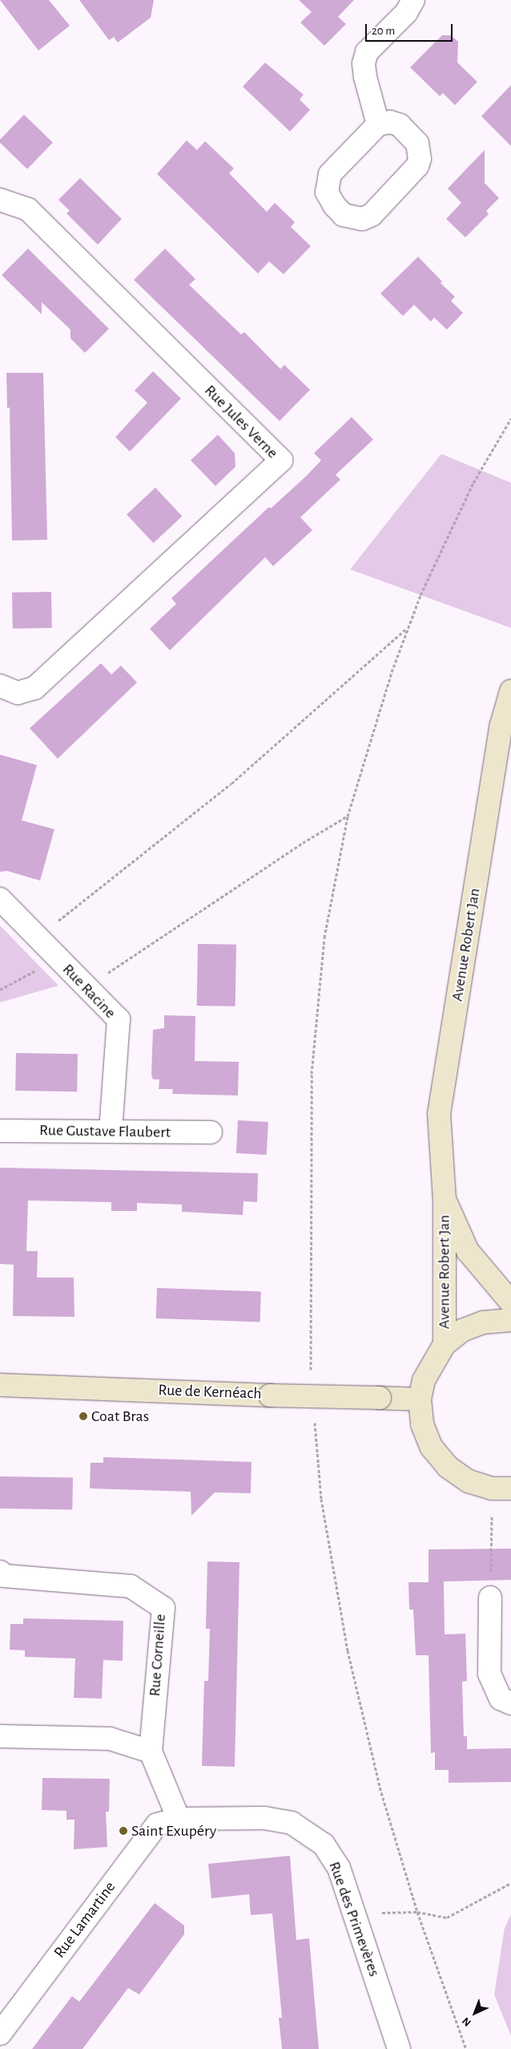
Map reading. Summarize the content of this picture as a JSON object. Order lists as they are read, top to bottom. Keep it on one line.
{"streets":{"main road":["Avenue Robert Jan","Rue de Kernéach"],"street":["Rue Jules Verne","Rue Racine","Rue Gustave Flaubert","Rue Corneille","Rue des Primevères","Rue Lamartine"]},"crossings":[["Rue Racine","Rue Gustave Flaubert"],["Rue Corneille","Rue des Primevères"],["Rue Corneille","Rue Lamartine"],["Rue des Primevères","Rue Lamartine"]],"places":["Coat Bras","Saint Exupéry"],"scale_bar":"20 m","north":"bottom left"}
